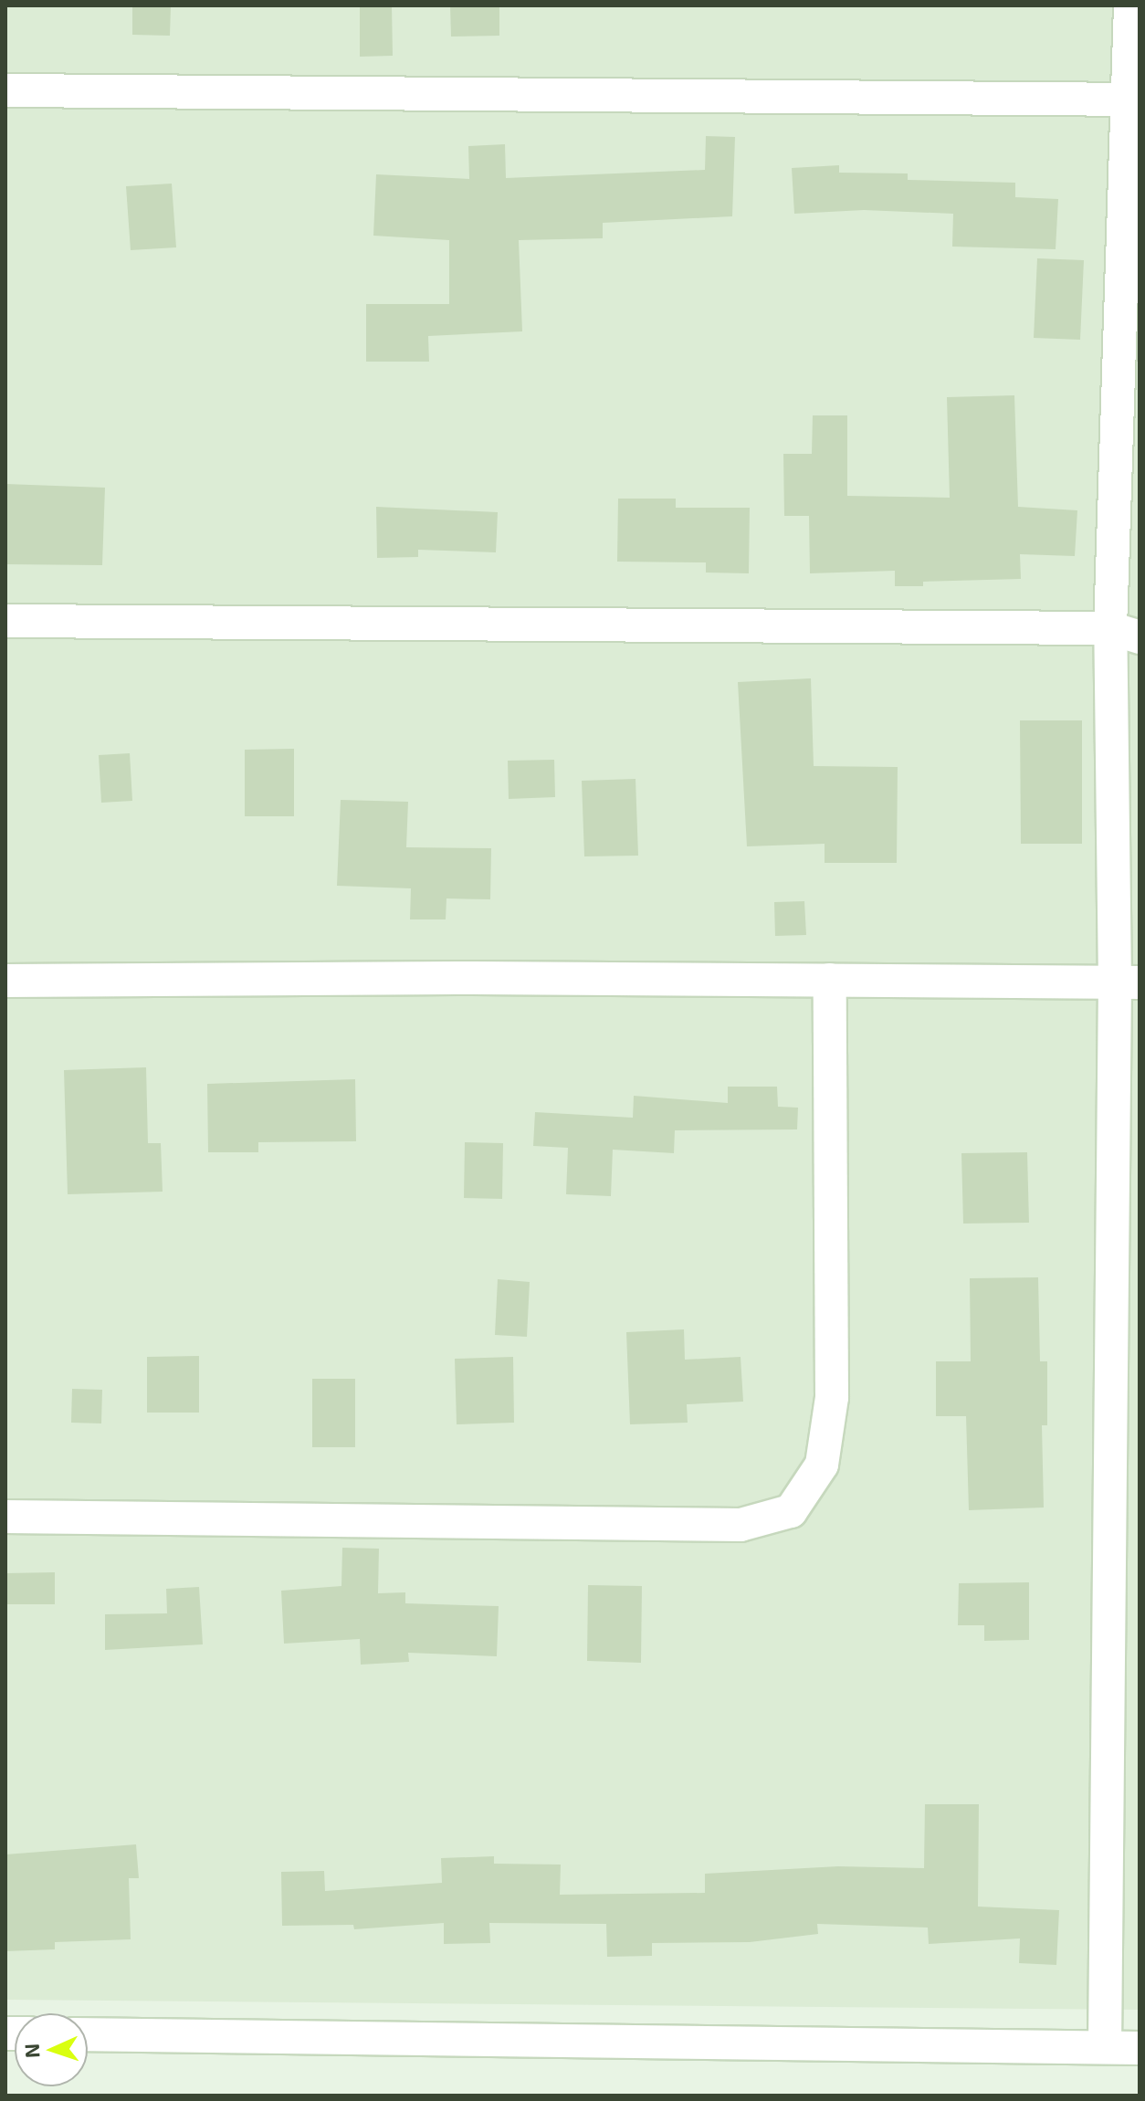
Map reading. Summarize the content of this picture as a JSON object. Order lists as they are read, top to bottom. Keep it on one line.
{"north":"left"}
